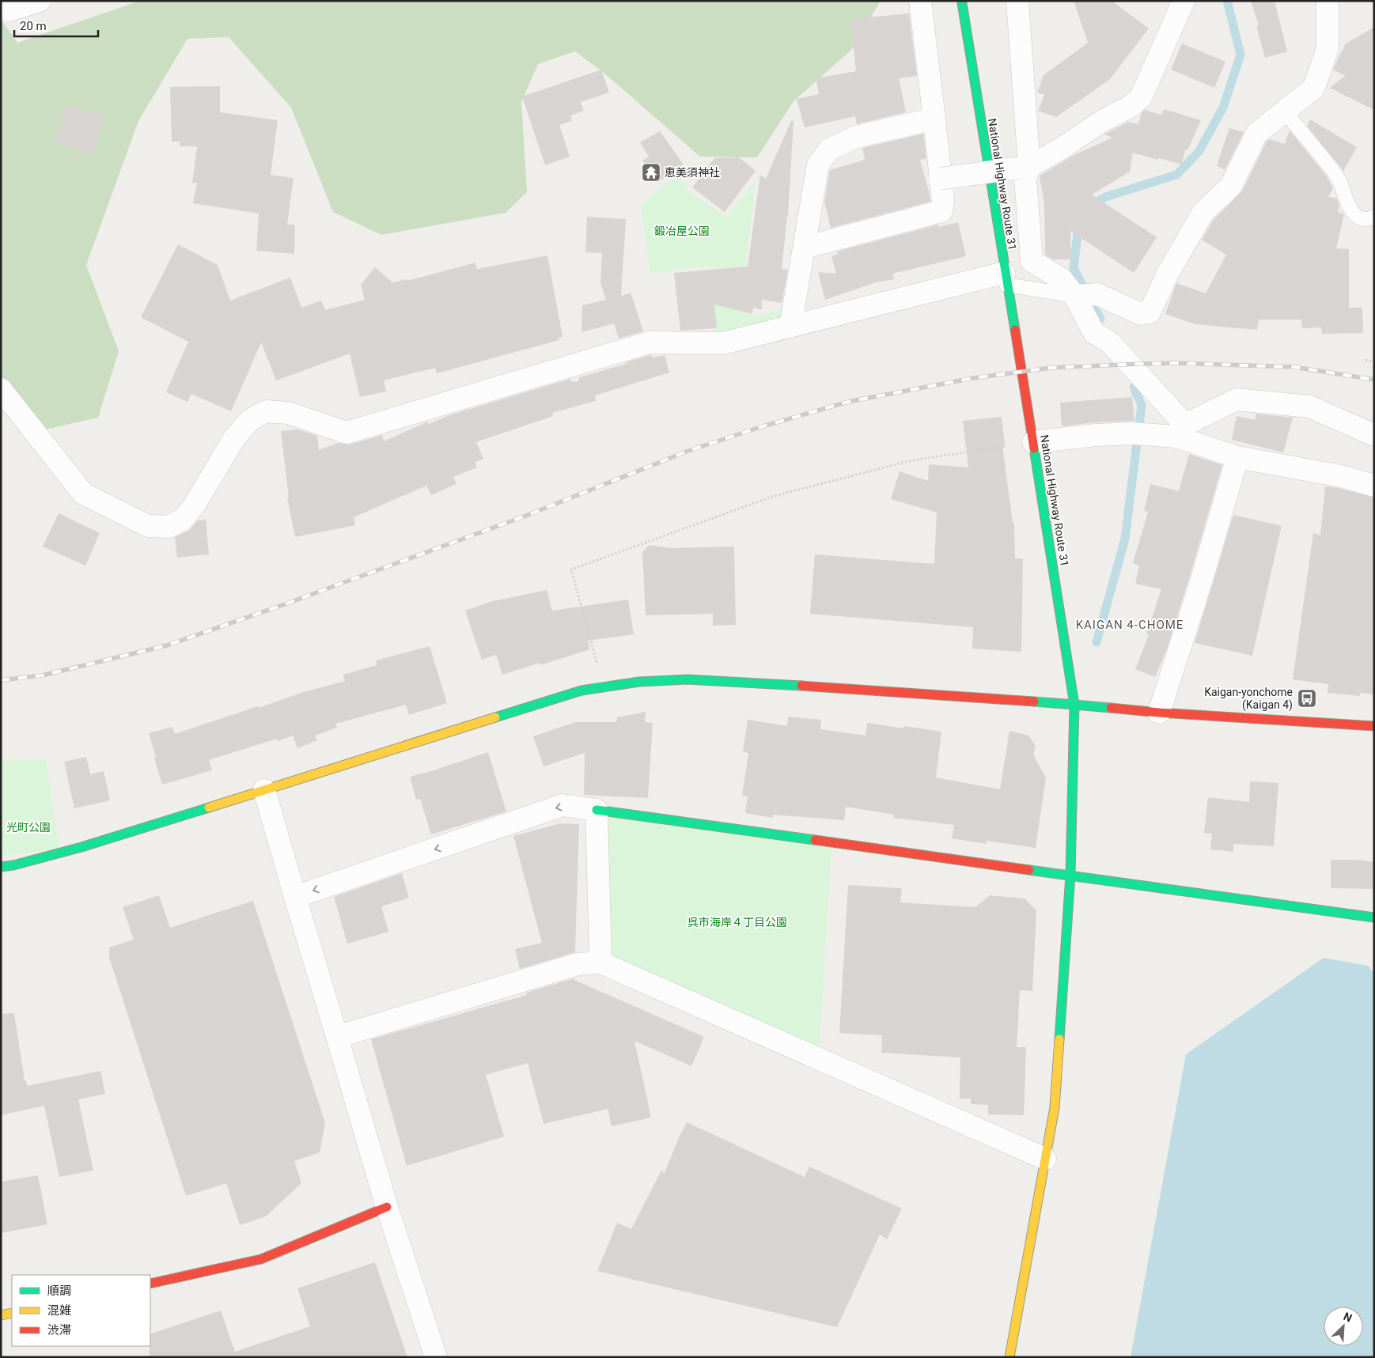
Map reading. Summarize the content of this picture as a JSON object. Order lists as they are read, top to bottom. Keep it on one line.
{"streets":{"main road":["National Highway Route 31"]},"districts":["KAIGAN 4-CHOME"],"parks":["鍛冶屋公園","光町公園","呉市海岸４丁目公園"],"places":{"temple":["恵美須神社"],"bus stop":["Kaigan-yonchome (Kaigan 4)"]},"legend":["順調","混雑","渋滞"],"scale_bar":"20 m","north":"top right"}
